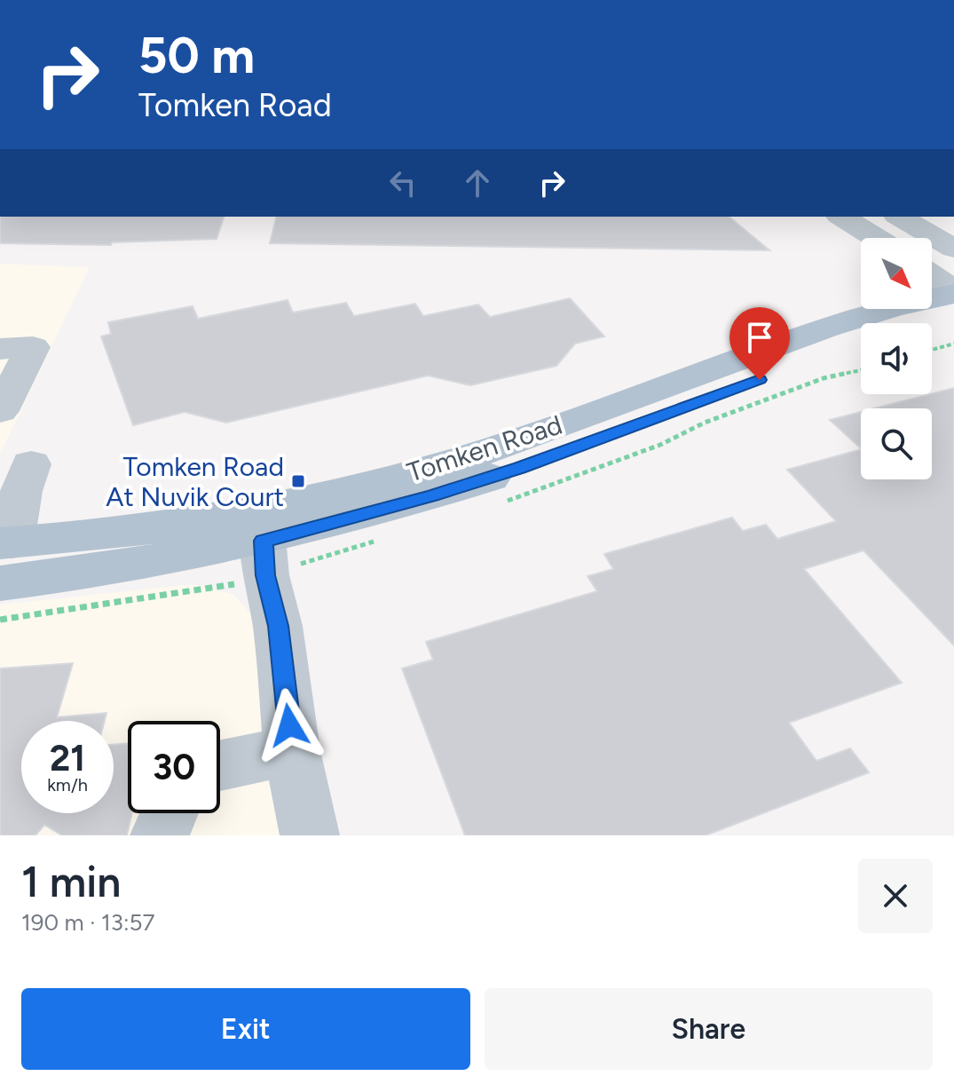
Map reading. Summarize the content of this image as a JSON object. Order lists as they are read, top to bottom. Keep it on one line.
{"streets":{"main road":["Tomken Road"]},"places":{"transit":["Tomken Road At Nuvik Court"]},"north":"bottom right","page":{"turn":["50 m","Tomken Road"],"speed":"21 km/h","limit":"30","heading":["1 min","190 m · 13:57"],"buttons":["Exit","Share"]}}
